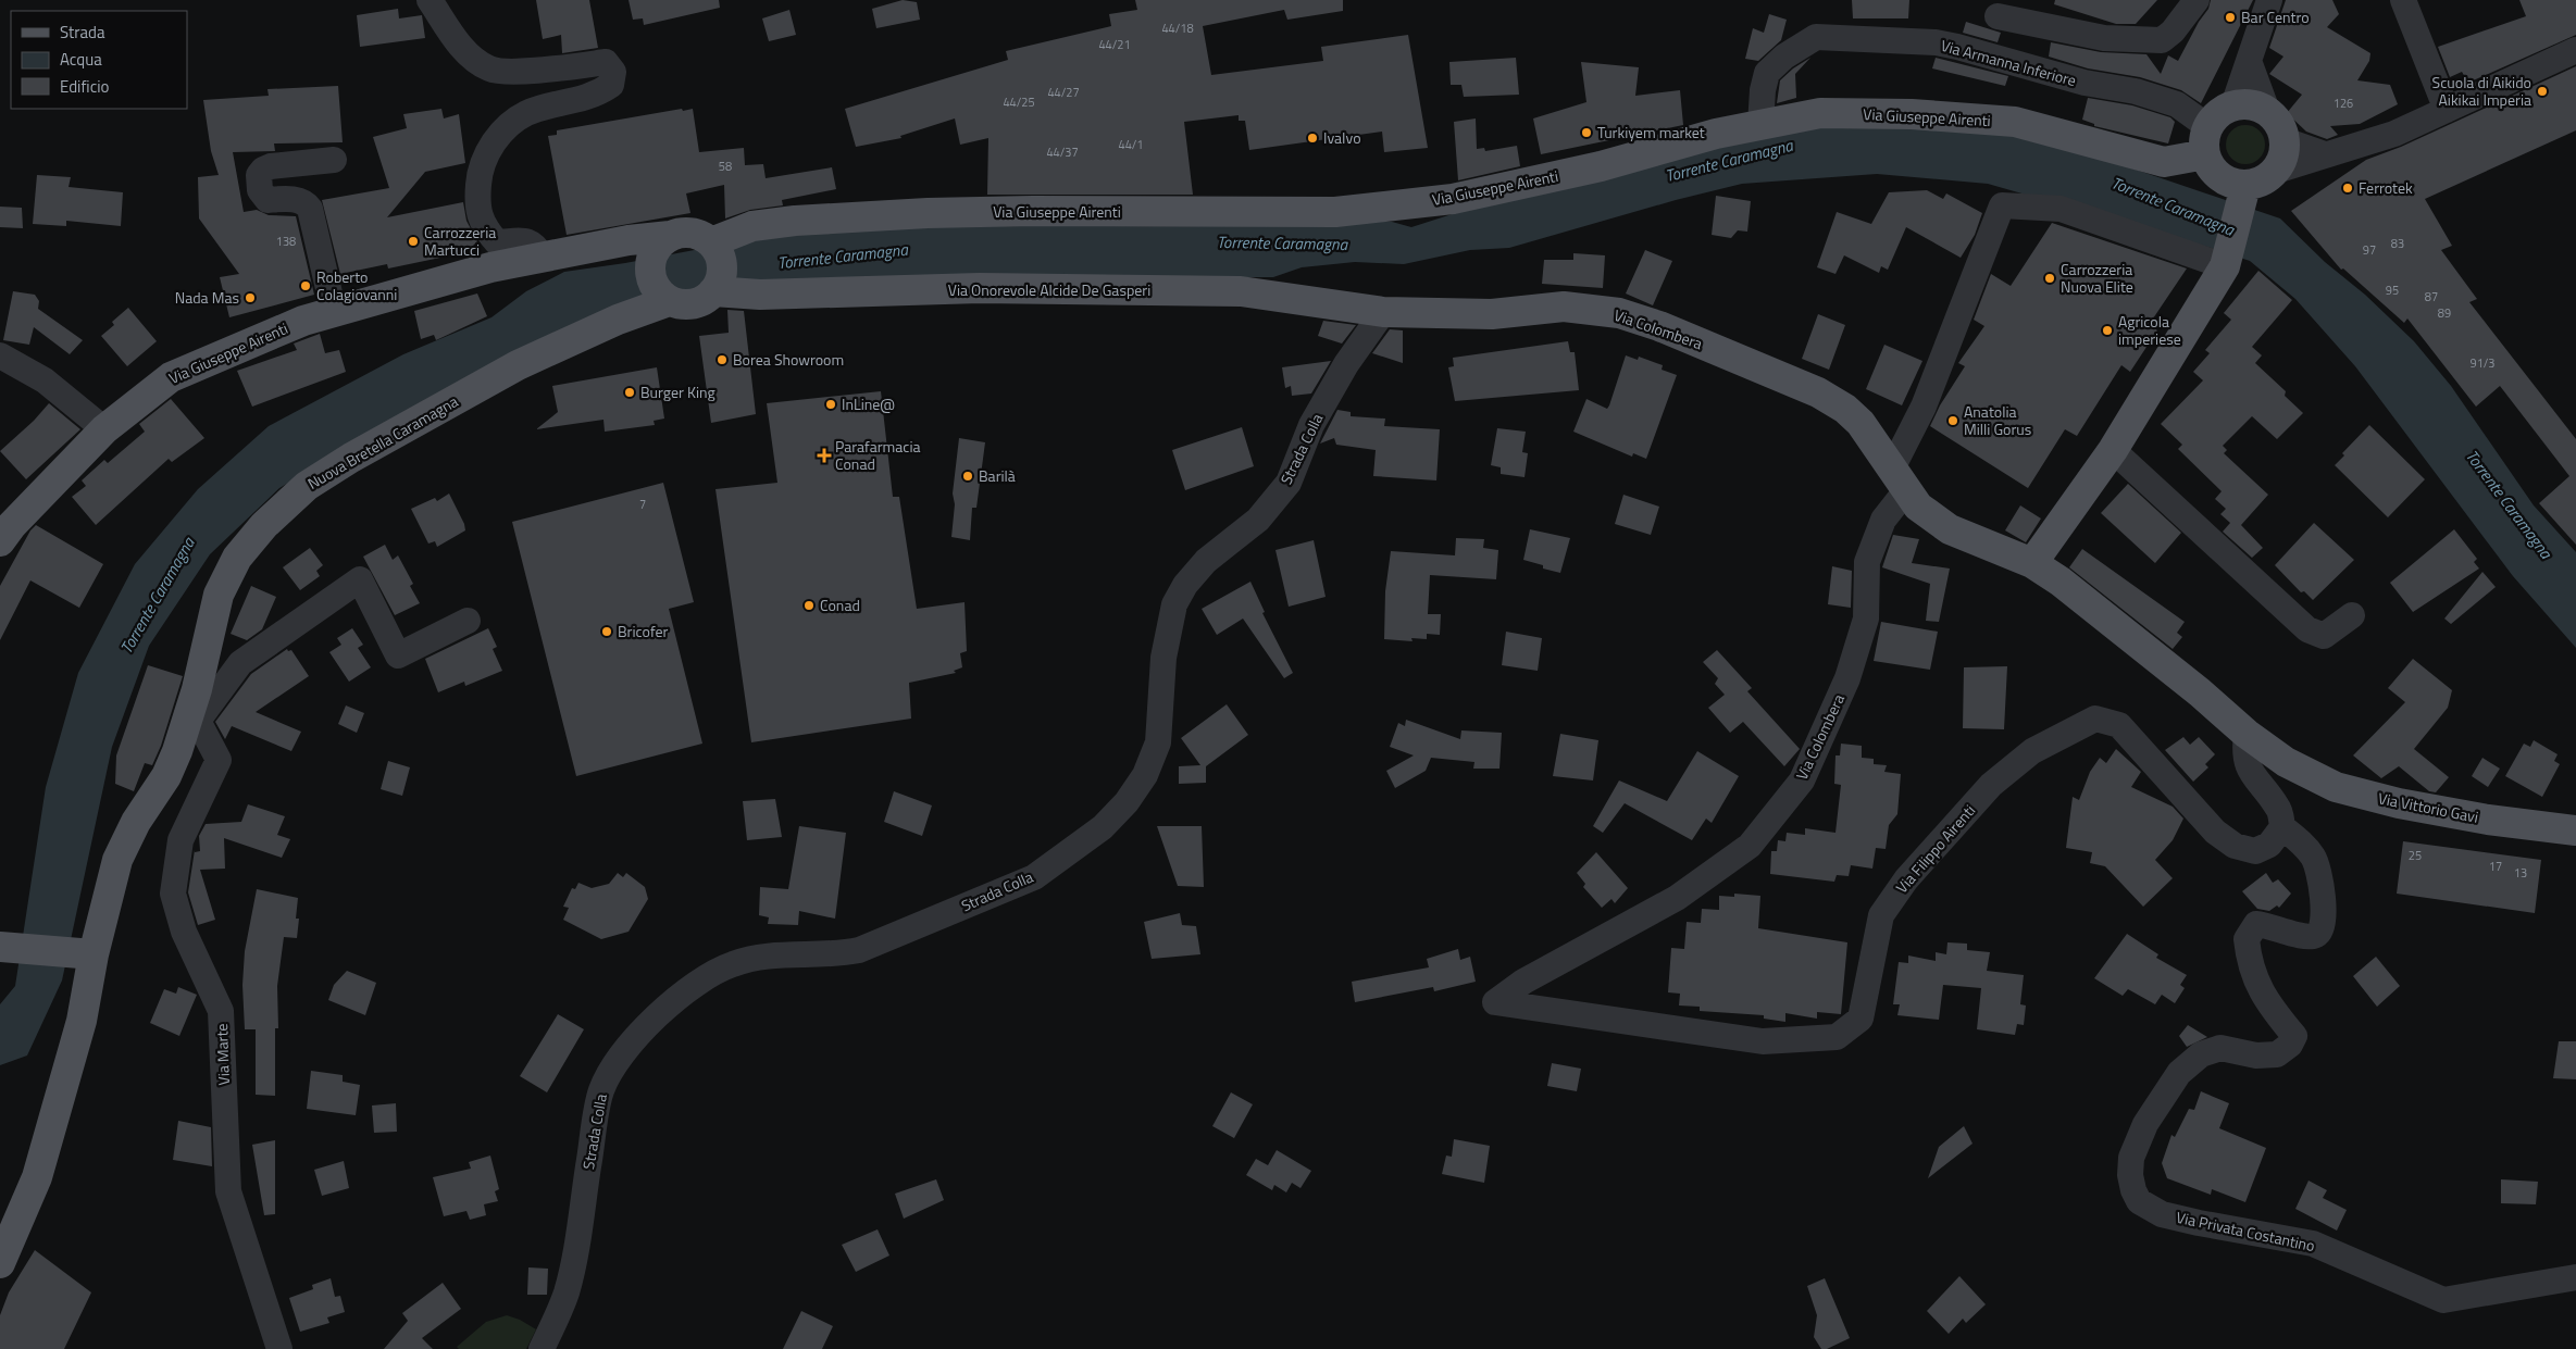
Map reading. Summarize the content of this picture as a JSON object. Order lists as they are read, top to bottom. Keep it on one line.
{"streets":{"main road":["Via Giuseppe Airenti","Via Onorevole Alcide De Gasperi","Via Colombera","Nuova Bretella Caramagna","Via Vittorio Gavi"],"street":["Via Armanna Inferiore","Strada Colla","Via Filippo Airenti","Via Marte","Via Privata Costantino"]},"crossings":[["Via Armanna Inferiore","Via Giuseppe Airenti"],["Via Giuseppe Airenti","Via Onorevole Alcide De Gasperi"],["Via Giuseppe Airenti","Nuova Bretella Caramagna"],["Via Onorevole Alcide De Gasperi","Via Colombera"],["Via Onorevole Alcide De Gasperi","Nuova Bretella Caramagna"],["Via Onorevole Alcide De Gasperi","Strada Colla"],["Via Colombera","Strada Colla"],["Via Colombera","Via Filippo Airenti"],["Nuova Bretella Caramagna","Via Marte"],["Via Filippo Airenti","Via Privata Costantino"]],"water":["Torrente Caramagna"],"places":{"other":["Bar Centro","Scuola di Aikido Aikikai Imperia","Turkiyem market","IvaIvo","Ferrotek","Carrozzeria Martucci","Carrozzeria Nuova Elite","Roberto Colagiovanni","Nada Mas","Agricola imperiese","Borea Showroom","Burger King","InLine@","Anatolia Milli Gorus","Barilà","Conad","Bricofer"],"health":["Parafarmacia Conad"]},"house_numbers":["44/18","44/21","44/27","44/25","126","44/1","44/37","58","138","83","97","95","87","89","91/3","7","25","17","13"],"legend":["Strada","Acqua","Edificio"]}
